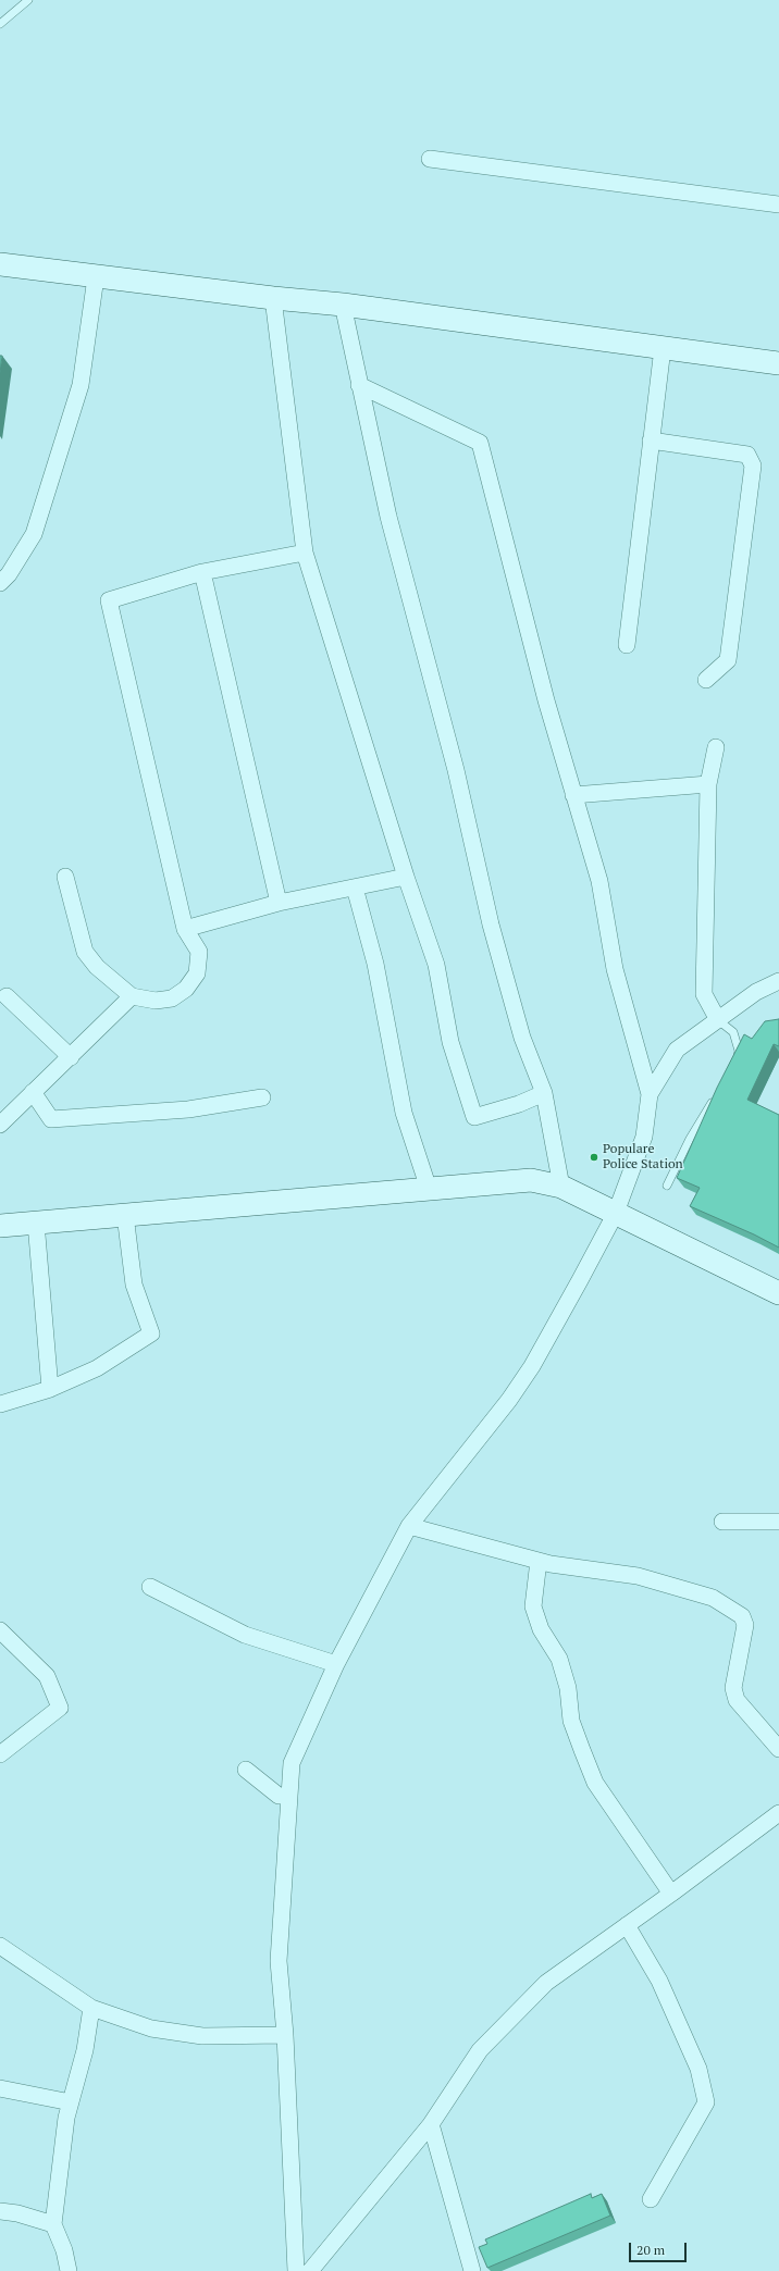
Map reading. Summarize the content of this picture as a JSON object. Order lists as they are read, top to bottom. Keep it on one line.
{"places":["Populare Police Station"],"scale_bar":"20 m"}
